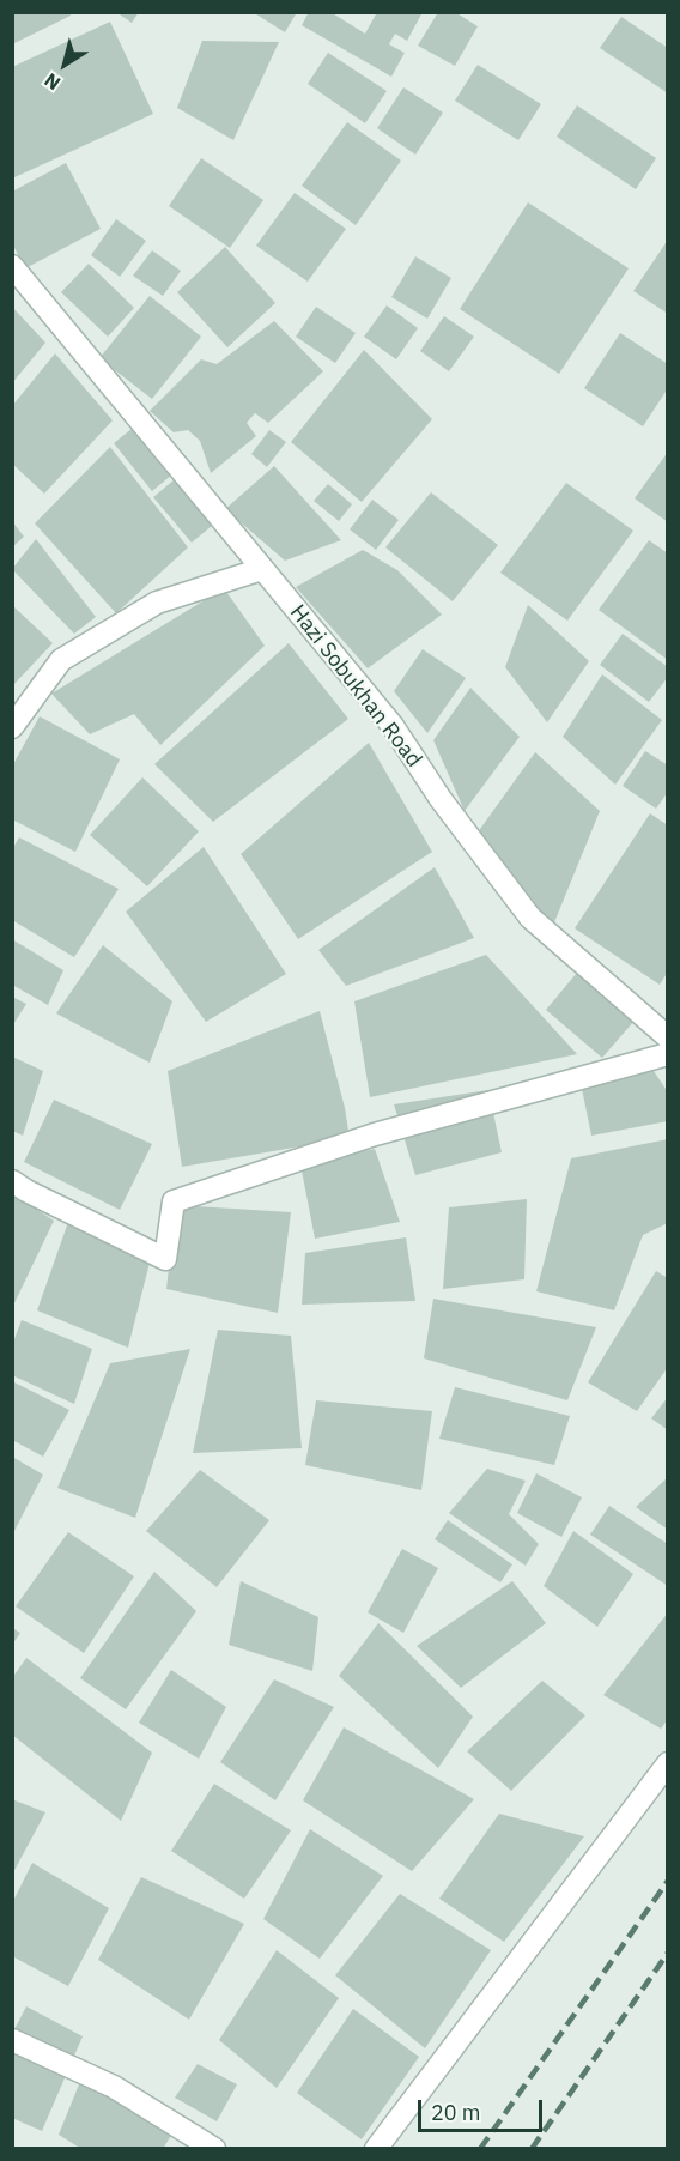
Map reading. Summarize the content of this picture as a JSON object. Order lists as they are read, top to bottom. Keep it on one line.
{"streets":{"street":["Hazi Sobukhan Road"]},"scale_bar":"20 m","north":"bottom left"}
